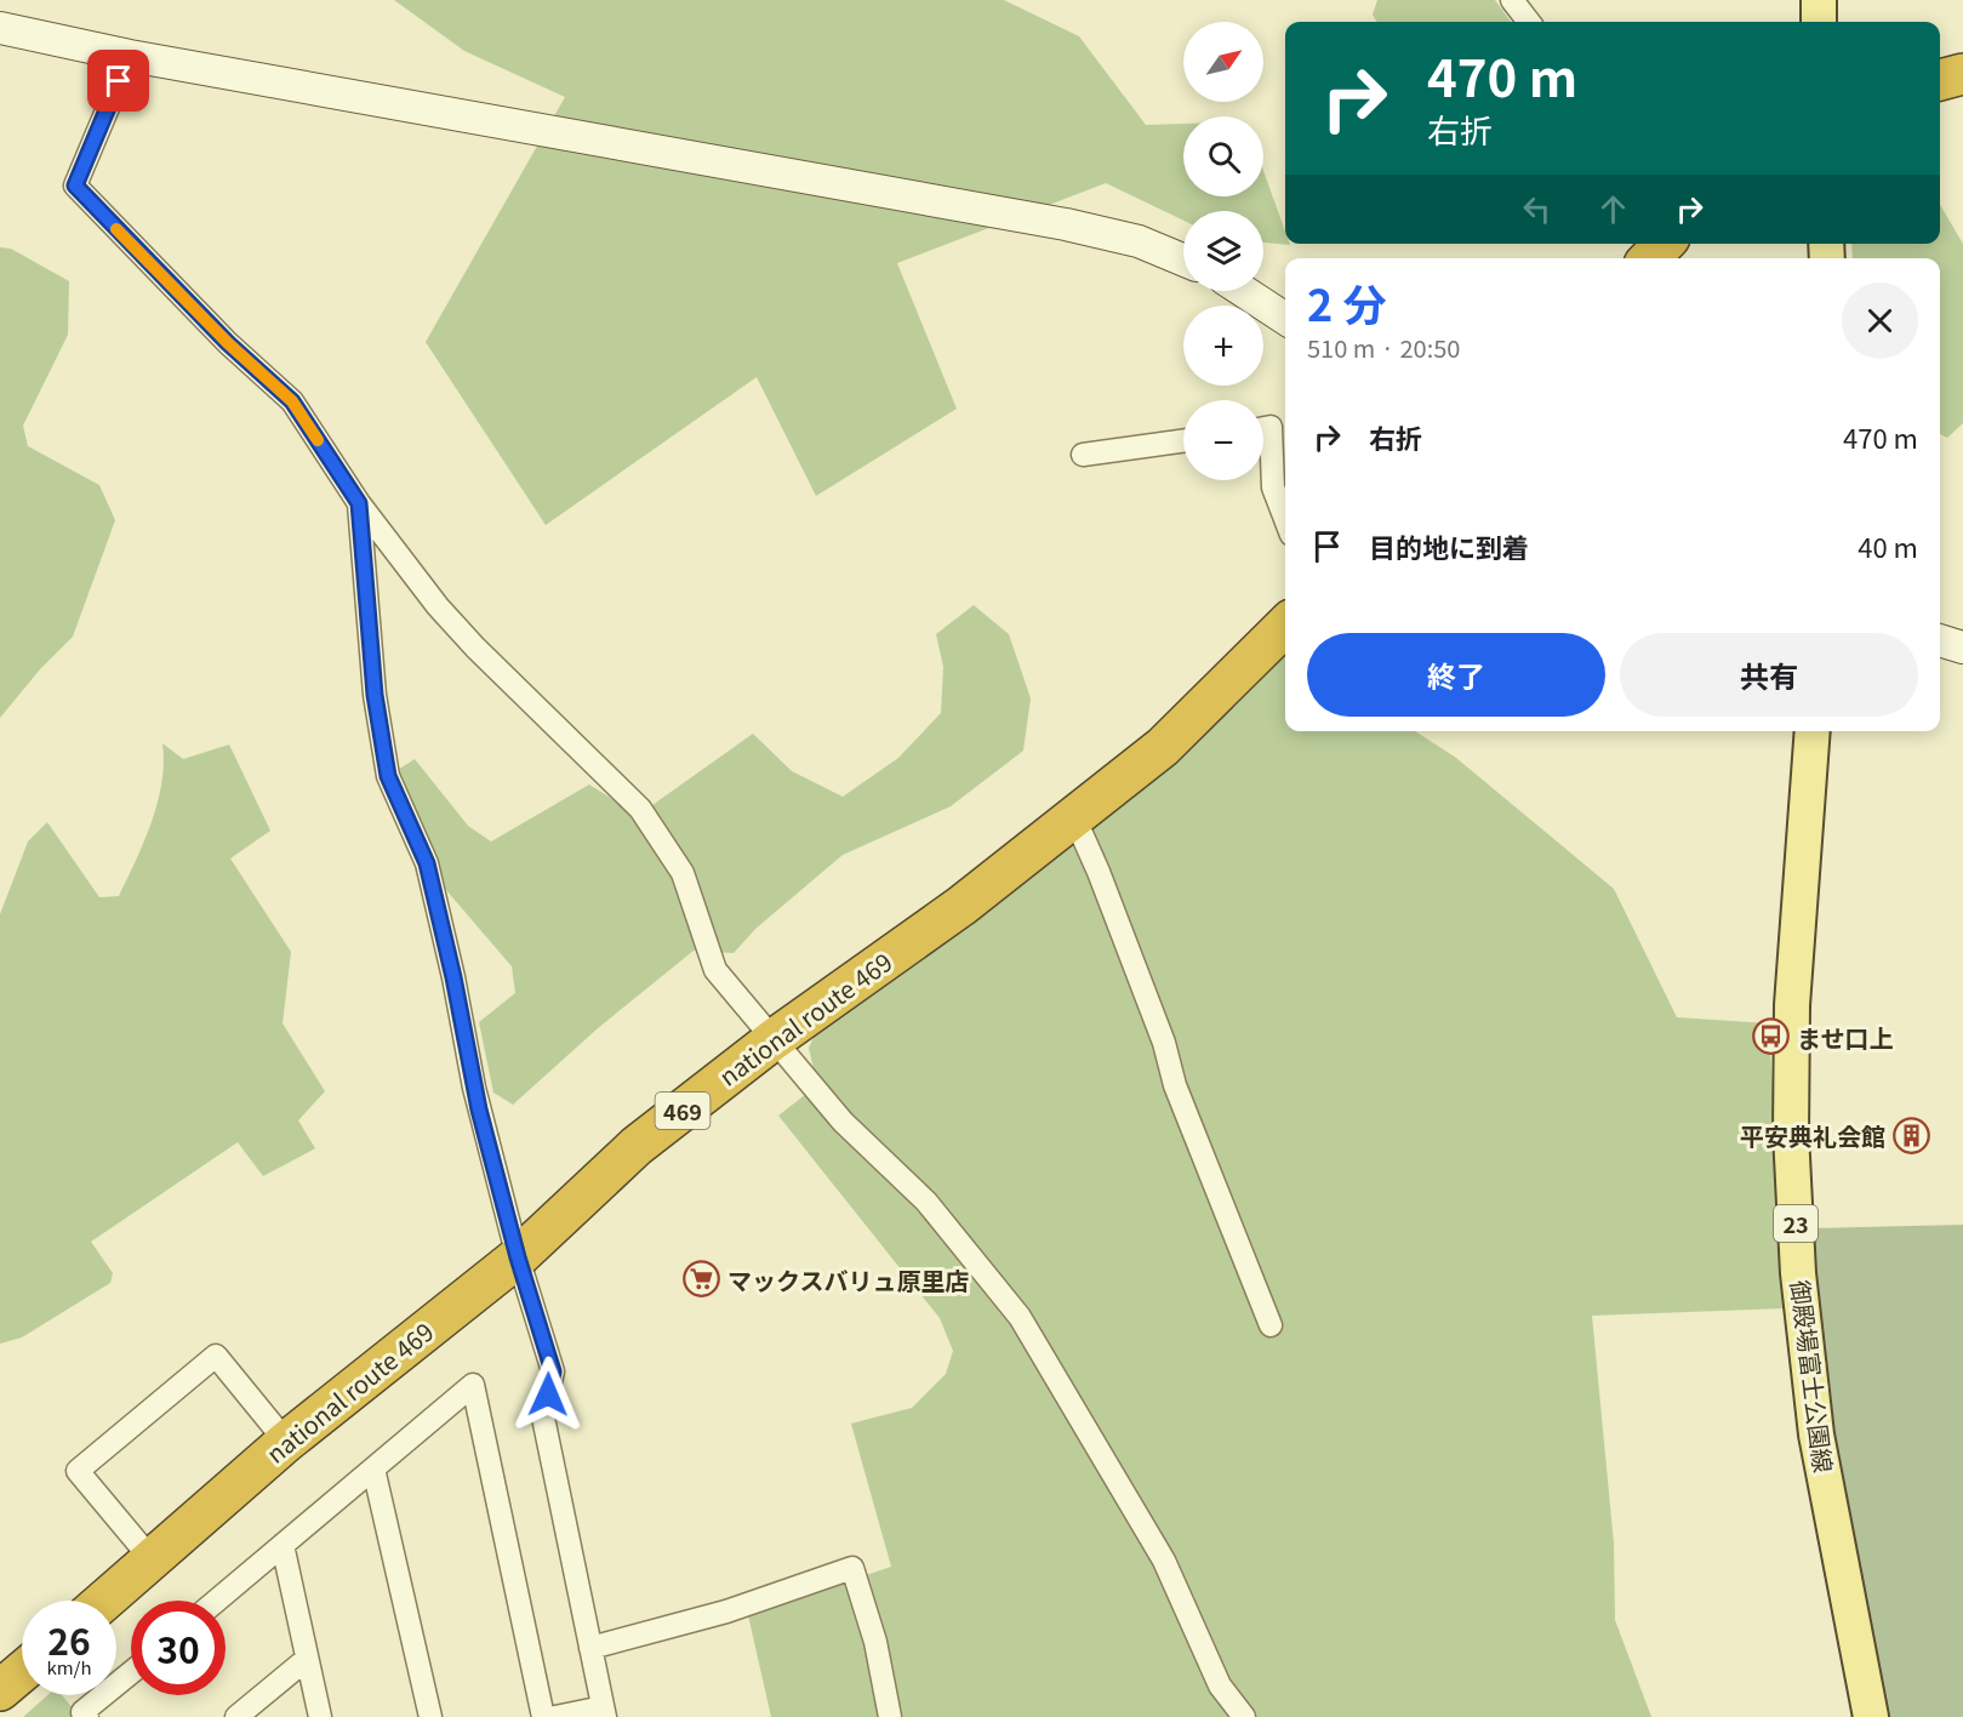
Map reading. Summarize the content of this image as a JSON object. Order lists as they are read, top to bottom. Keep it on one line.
{"streets":{"highway":["national route 469","469"],"main road":["23","御殿場富士公園線"]},"places":{"bus stop":["ませ口上"],"building":["平安典礼会館"],"supermarket":["マックスバリュ原里店"]},"north":"top right","page":{"map_buttons":["+","−"],"turn":["470 m","右折"],"heading":["2 分","510 m · 20:50"],"list":[{"name":"右折","value":"470 m"},{"name":"目的地に到着","value":"40 m"}],"buttons":["終了","共有"],"speed":"26 km/h","limit":"30"}}
